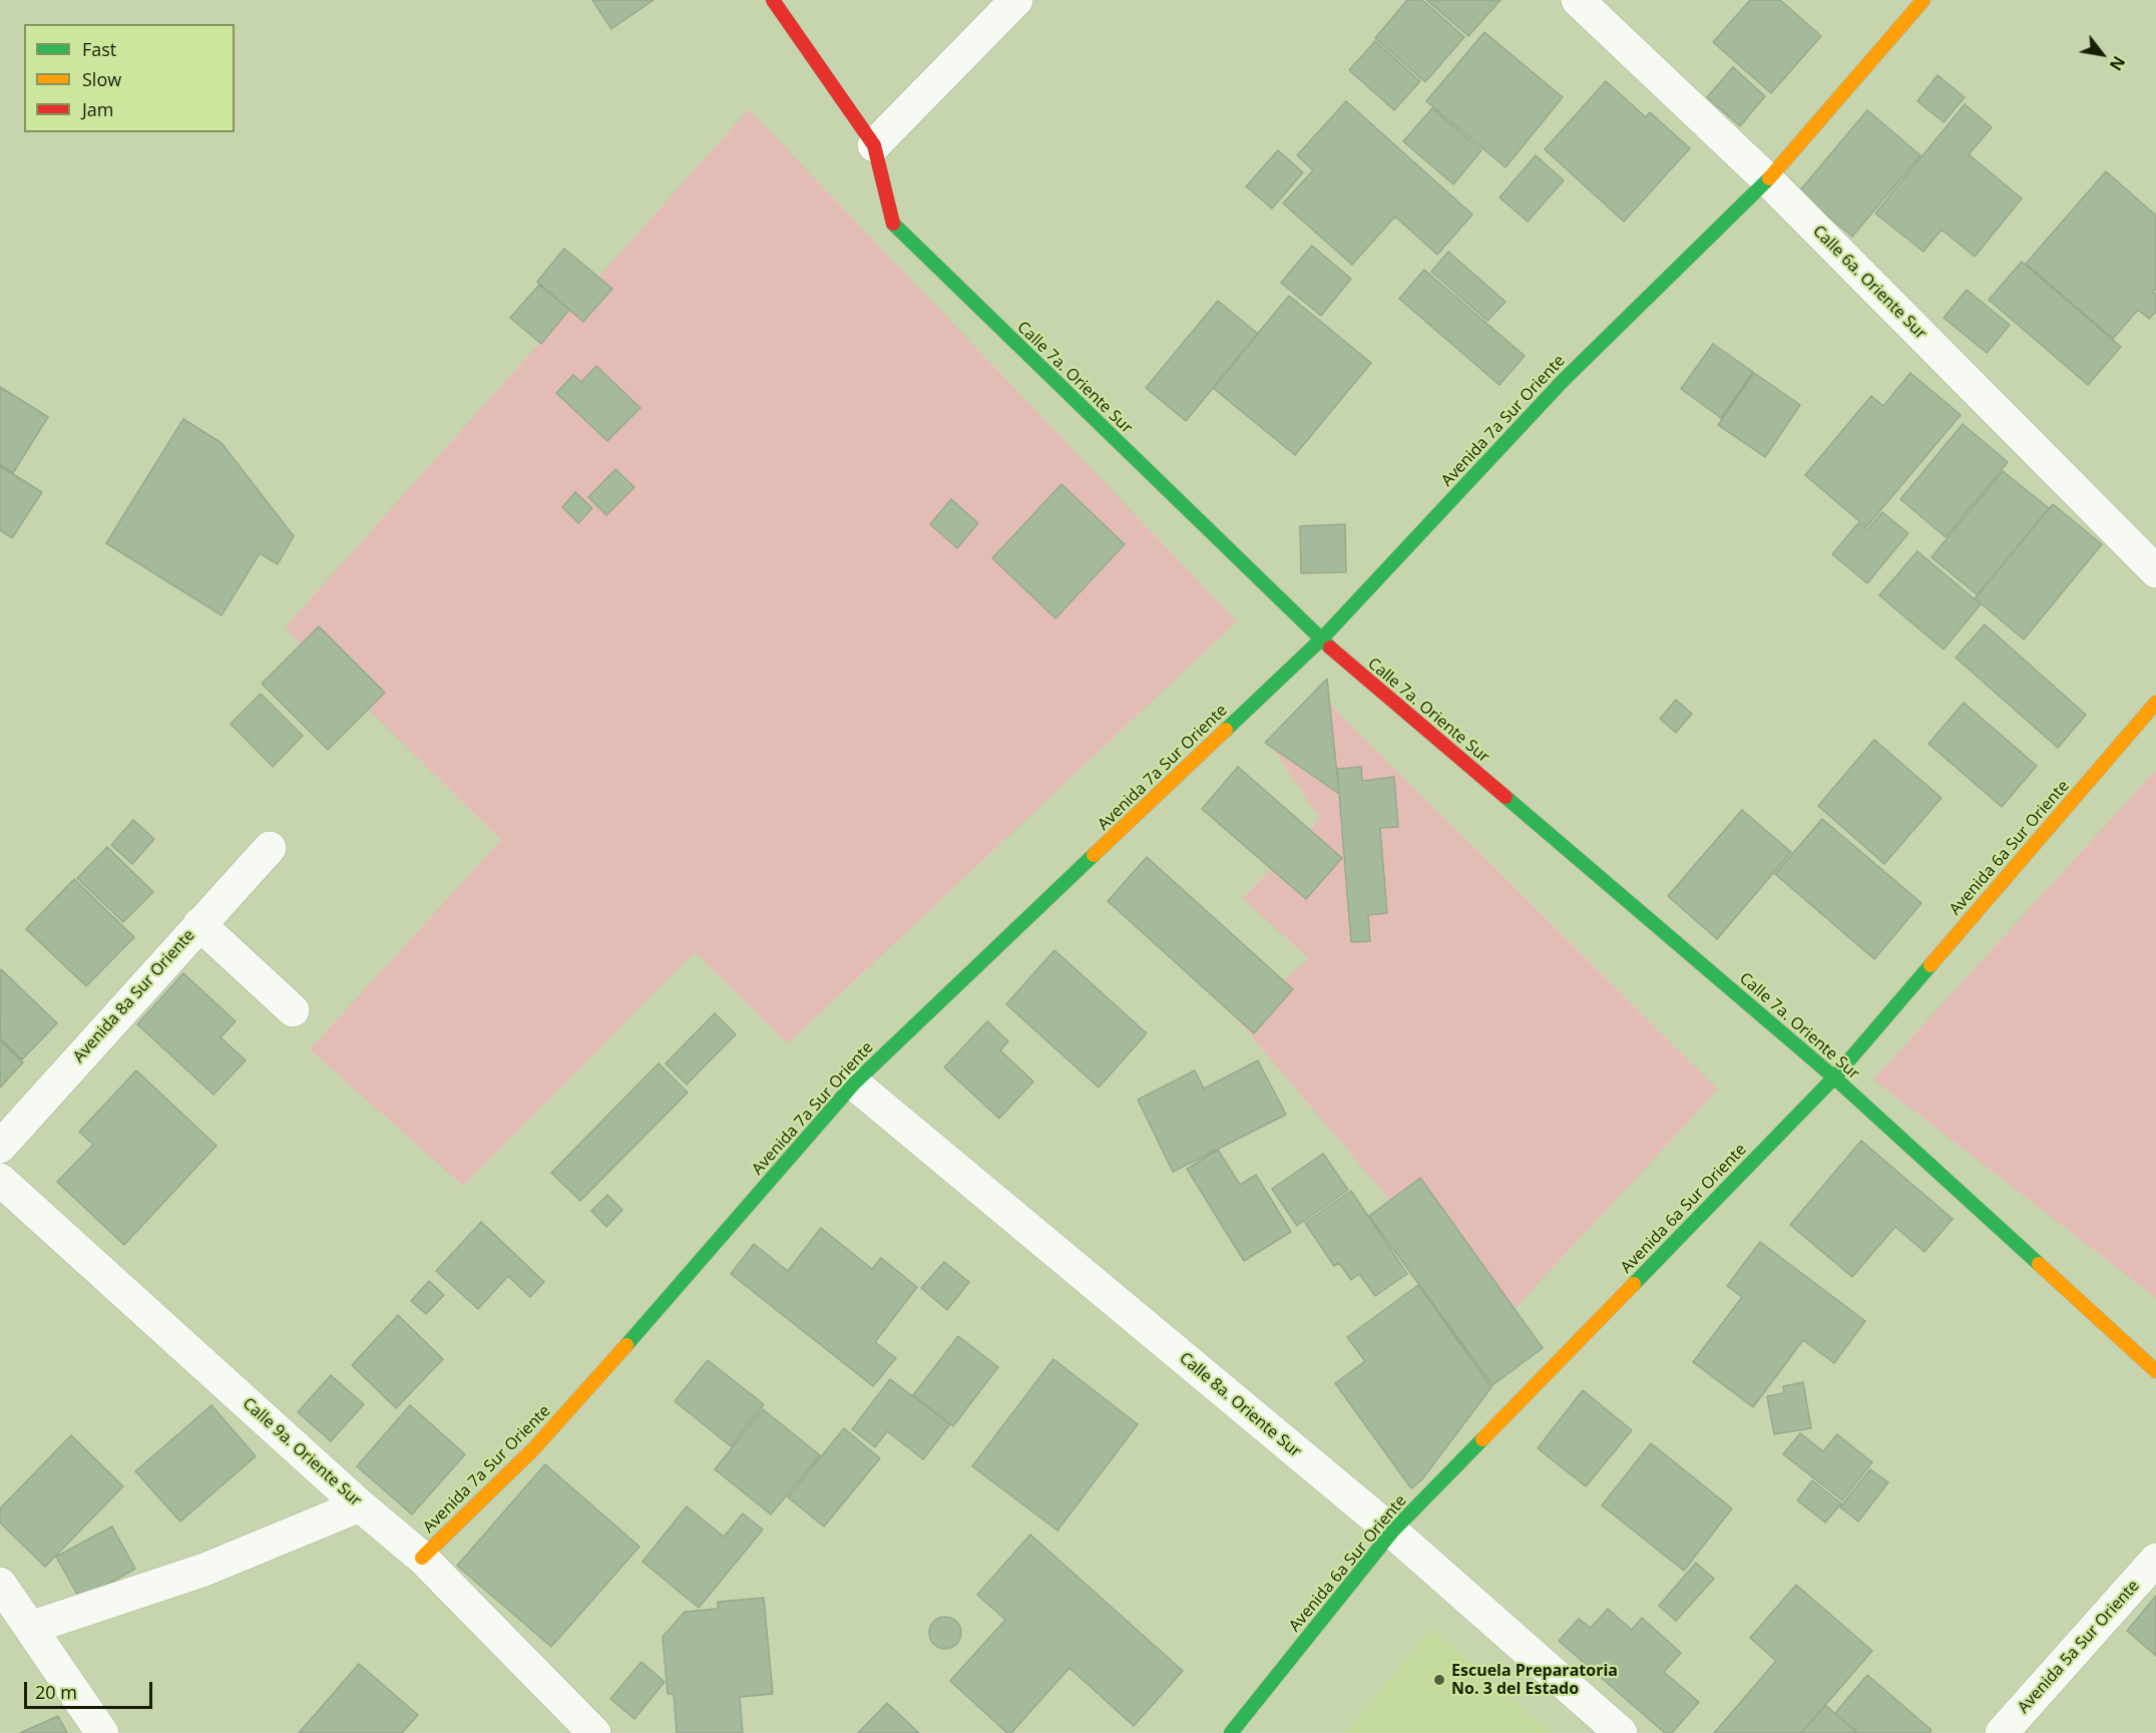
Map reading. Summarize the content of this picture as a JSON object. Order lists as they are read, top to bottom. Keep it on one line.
{"streets":{"street":["Calle 6a. Oriente Sur","Calle 7a. Oriente Sur","Avenida 7a Sur Oriente","Avenida 6a Sur Oriente","Avenida 8a Sur Oriente","Calle 8a. Oriente Sur","Calle 9a. Oriente Sur","Avenida 5a Sur Oriente"]},"crossings":[["Calle 6a. Oriente Sur","Avenida 7a Sur Oriente"],["Calle 7a. Oriente Sur","Avenida 7a Sur Oriente"],["Calle 7a. Oriente Sur","Avenida 6a Sur Oriente"],["Avenida 7a Sur Oriente","Calle 8a. Oriente Sur"],["Avenida 7a Sur Oriente","Calle 9a. Oriente Sur"],["Avenida 6a Sur Oriente","Calle 8a. Oriente Sur"]],"places":["Escuela Preparatoria No. 3 del Estado"],"legend":["Fast","Slow","Jam"],"scale_bar":"20 m","north":"bottom right"}
